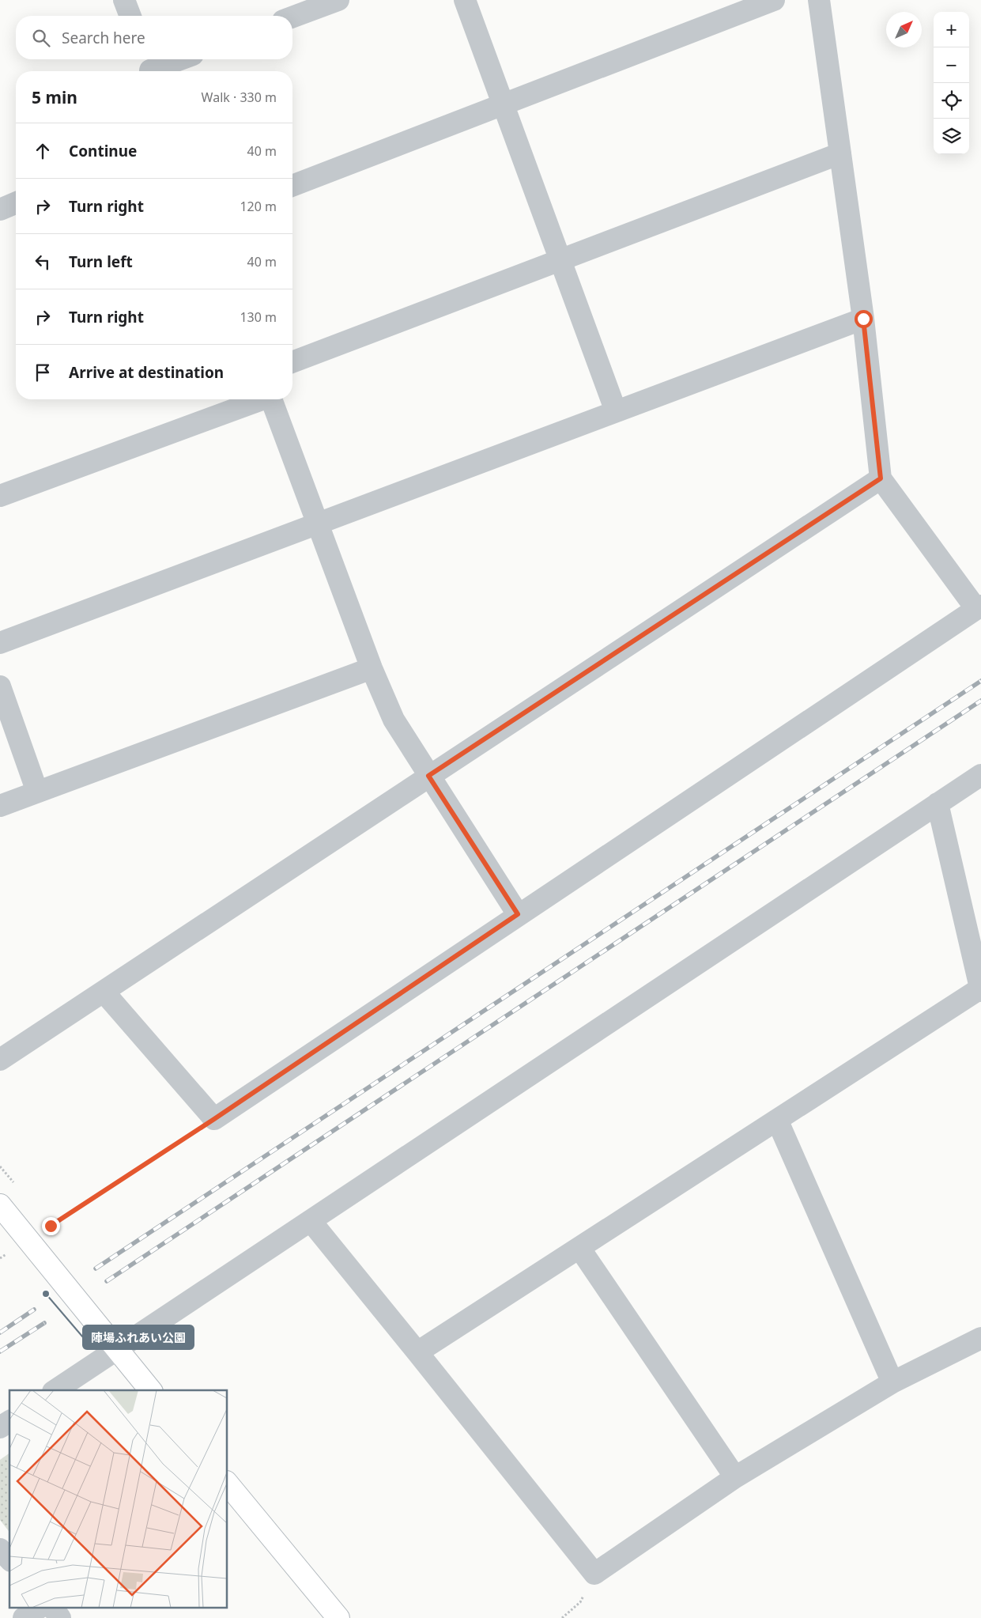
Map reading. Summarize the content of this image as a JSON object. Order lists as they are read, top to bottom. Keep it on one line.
{"places":["陣場ふれあい公園"],"north":"top right","page":{"map_buttons":["+","−"],"search":"Search here","heading":["5 min","Walk · 330 m"],"list":[["Continue","40 m"],["Turn right","120 m"],["Turn left","40 m"],["Turn right","130 m"],"Arrive at destination"]}}
